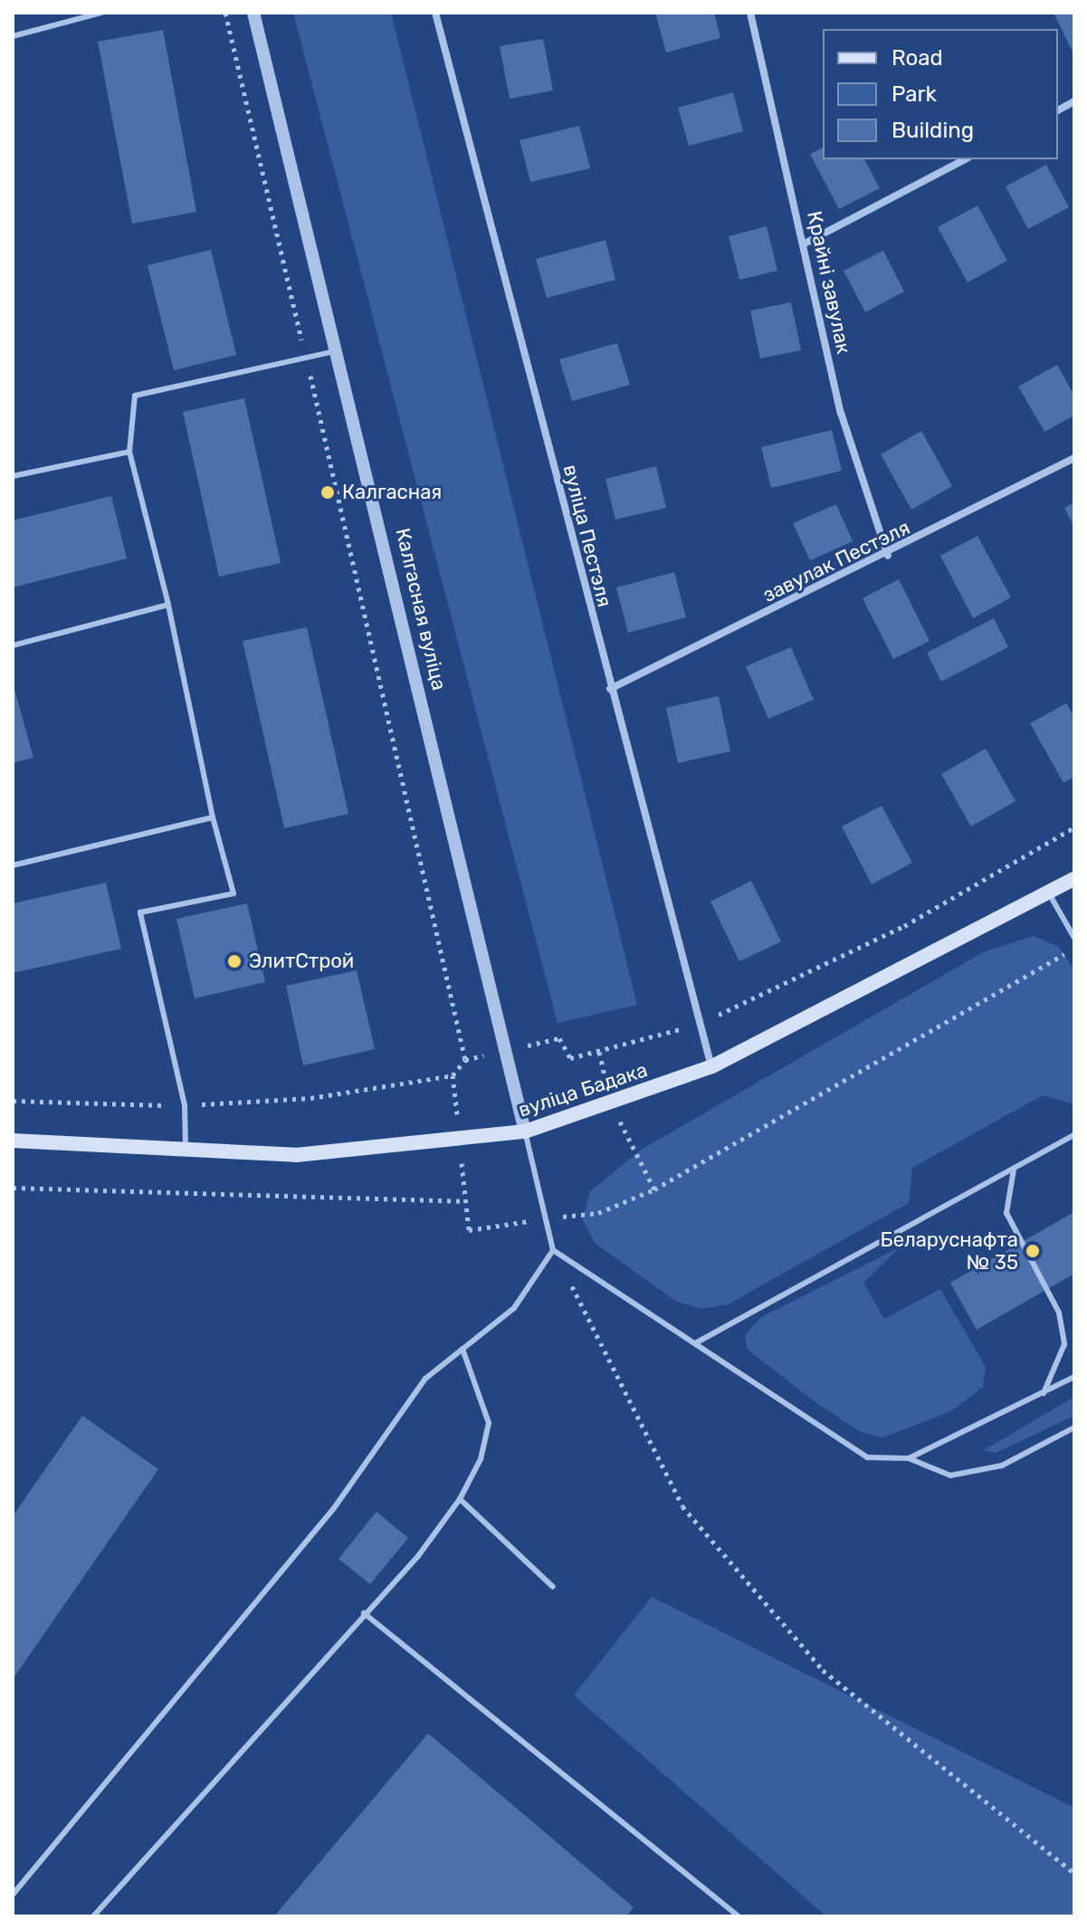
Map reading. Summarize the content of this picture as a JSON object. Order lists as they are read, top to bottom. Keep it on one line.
{"streets":{"main road":["вуліца Бадака"],"street":["Крайні завулак","вуліца Пестэля","завулак Пестэля","Калгасная вуліца"]},"crossings":[["Крайні завулак","завулак Пестэля"],["вуліца Пестэля","завулак Пестэля"],["вуліца Пестэля","вуліца Бадака"],["Калгасная вуліца","вуліца Бадака"]],"places":["Калгасная","ЭлитСтрой","Беларуснафта № 35"],"legend":["Road","Park","Building"]}
